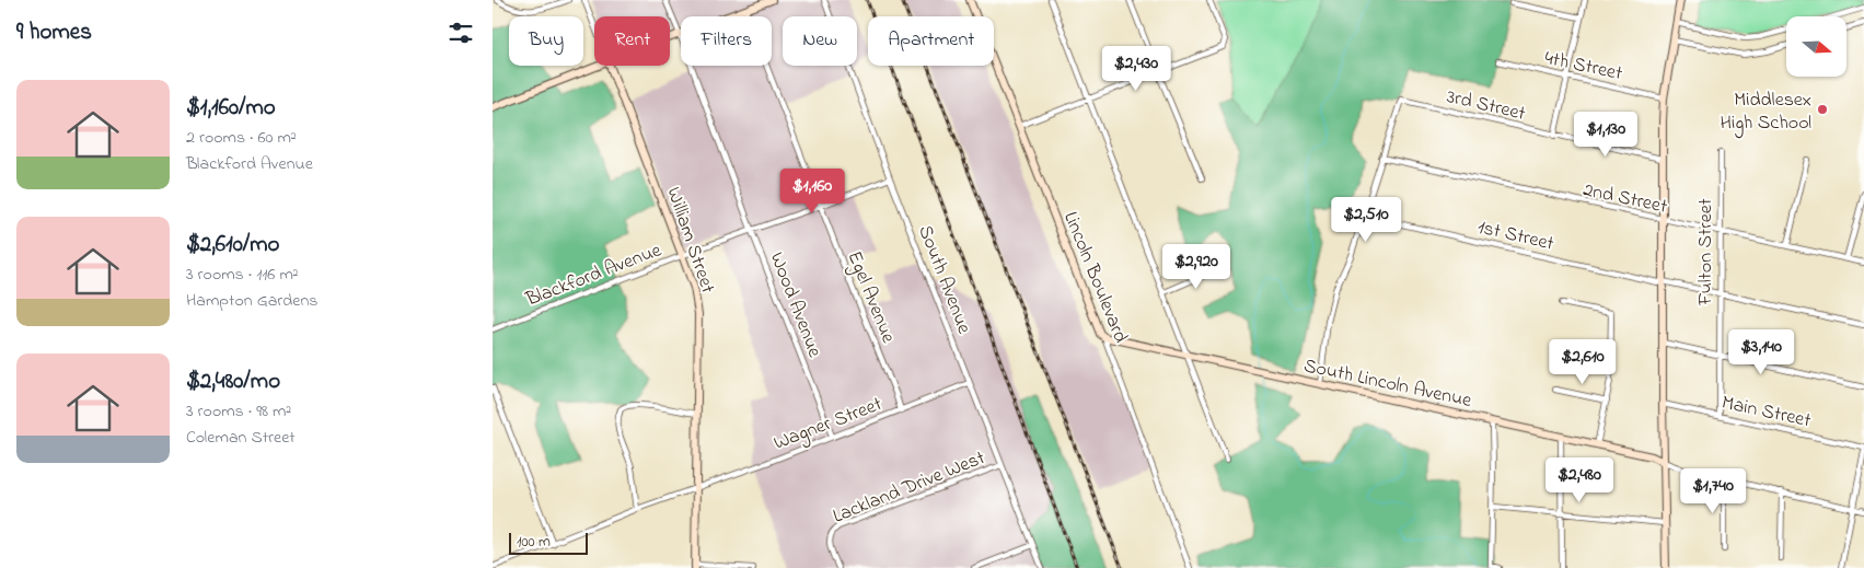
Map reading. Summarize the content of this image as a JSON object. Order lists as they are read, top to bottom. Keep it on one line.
{"streets":{"main road":["William Street","Lincoln Boulevard","South Lincoln Avenue"],"street":["4th Street","3rd Street","2nd Street","1st Street","Fulton Street","Blackford Avenue","South Avenue","Egel Avenue","Wood Avenue","Main Street","Wagner Street","Lackland Drive West"]},"crossings":[["3rd Street","2nd Street"],["2nd Street","Fulton Street"],["1st Street","Fulton Street"],["William Street","Blackford Avenue"],["William Street","Wagner Street"],["Fulton Street","Main Street"],["Blackford Avenue","South Avenue"],["Blackford Avenue","Egel Avenue"],["Blackford Avenue","Wood Avenue"],["Lincoln Boulevard","South Lincoln Avenue"],["South Avenue","Wagner Street"],["South Avenue","Lackland Drive West"],["Egel Avenue","Wagner Street"],["Wood Avenue","Wagner Street"]],"places":["Middlesex High School"],"scale_bar":"100 m","north":"right","page":{"heading":"9 homes","chip":["Buy","Rent","Filters","New","Apartment"],"price":["$2,430","$1,130","$1,160","$2,510","$2,920","$3,140","$2,610","$2,480","$1,740"],"list":[{"name":"$1,160/mo","note":"2 rooms · 60 m² · Blackford Avenue"},{"name":"$2,610/mo","note":"3 rooms · 116 m² · Hampton Gardens"},{"name":"$2,480/mo","note":"3 rooms · 98 m² · Coleman Street"}],"scale":"100 m"}}
